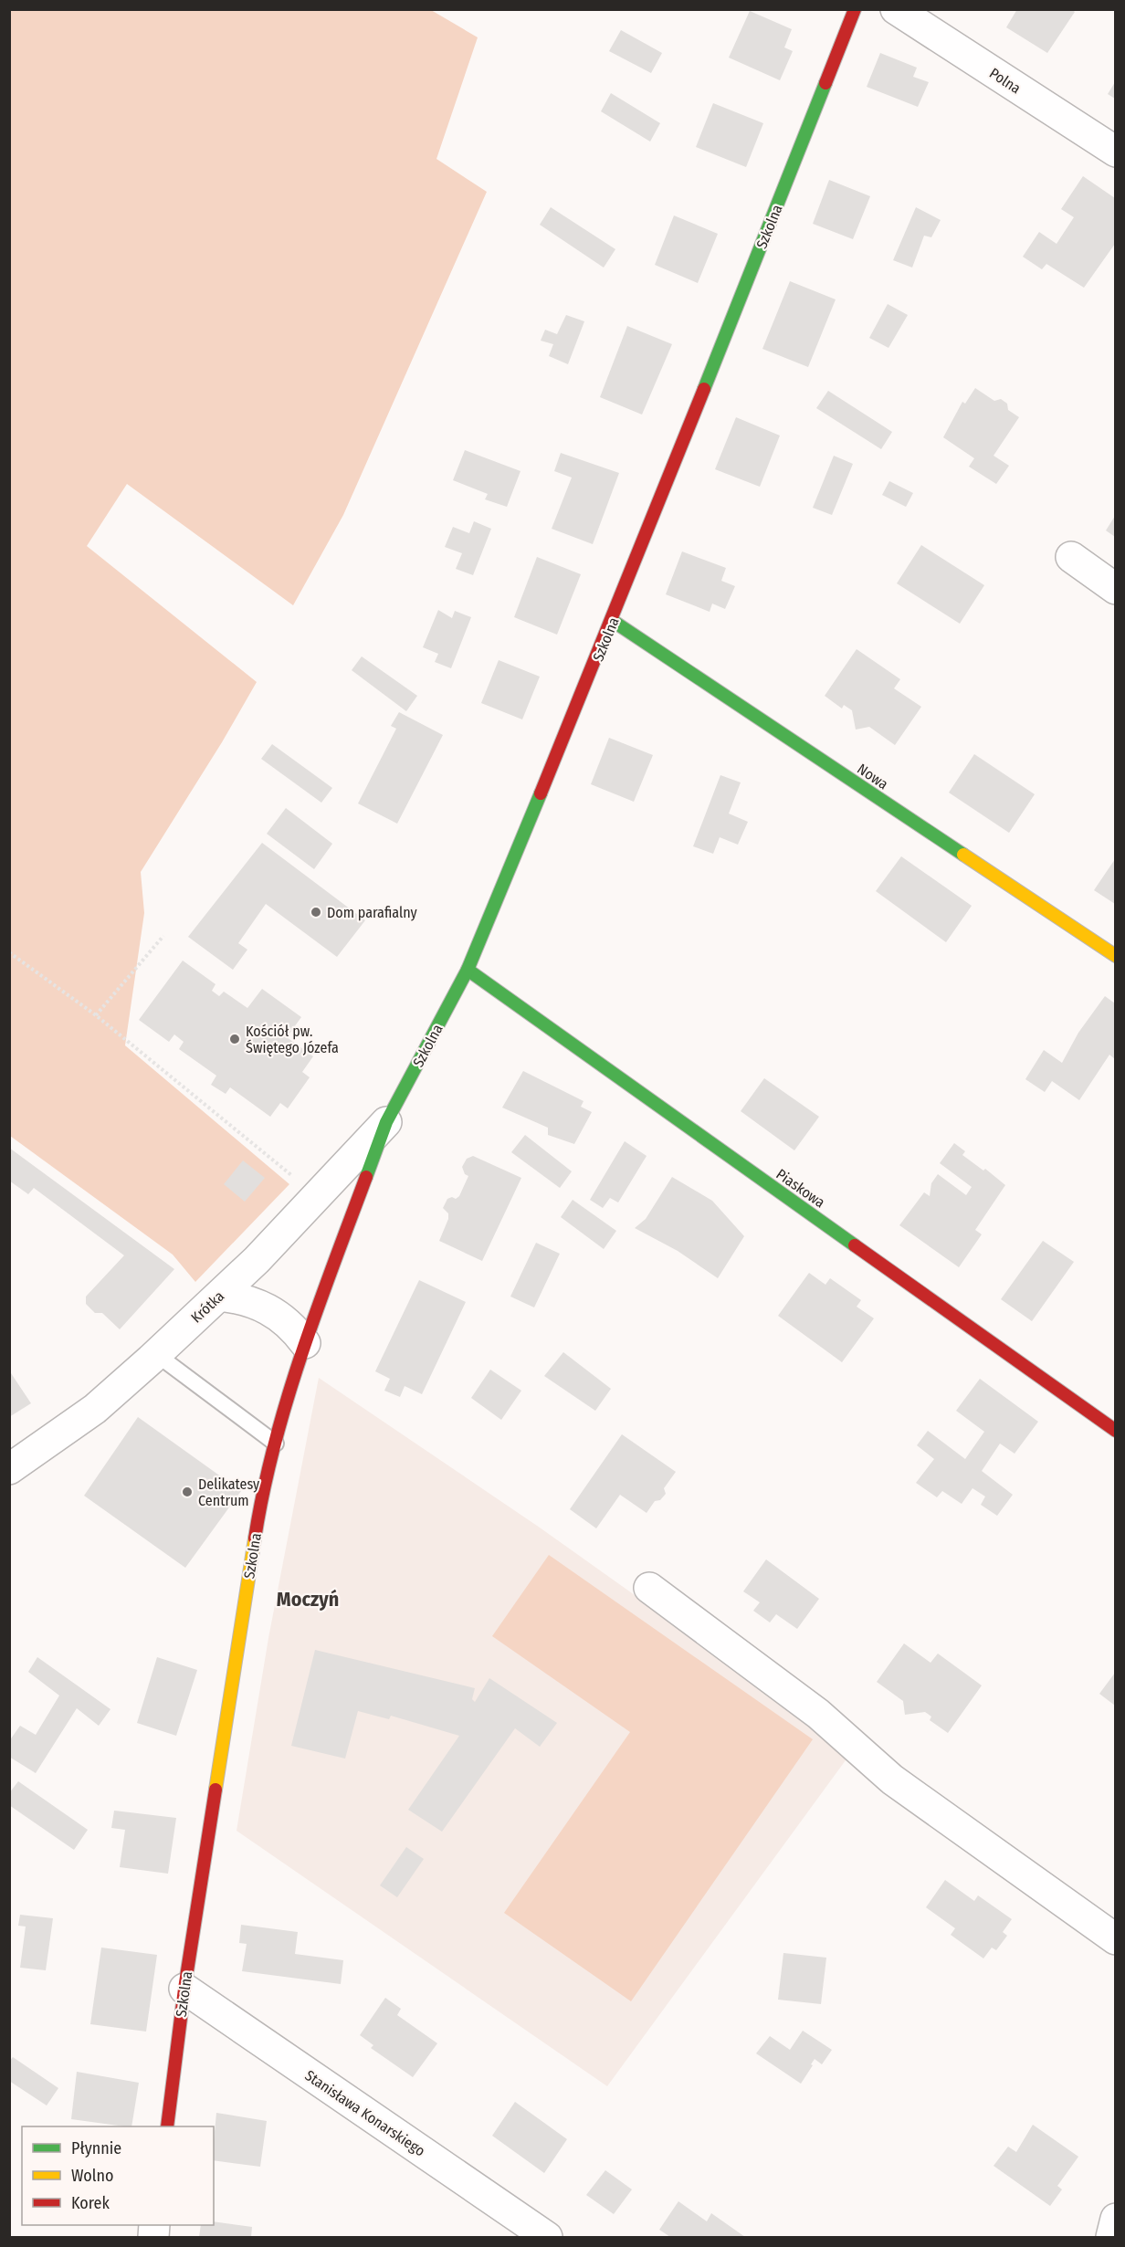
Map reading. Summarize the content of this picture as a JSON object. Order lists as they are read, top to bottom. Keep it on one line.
{"streets":{"street":["Polna","Szkolna","Nowa","Piaskowa","Krótka","Stanisława Konarskiego"]},"crossings":[["Szkolna","Nowa"],["Szkolna","Piaskowa"],["Szkolna","Krótka"],["Szkolna","Stanisława Konarskiego"]],"districts":["Moczyń"],"places":["Dom parafialny","Kościół pw. Świętego Józefa","Delikatesy Centrum"],"legend":["Płynnie","Wolno","Korek"]}
